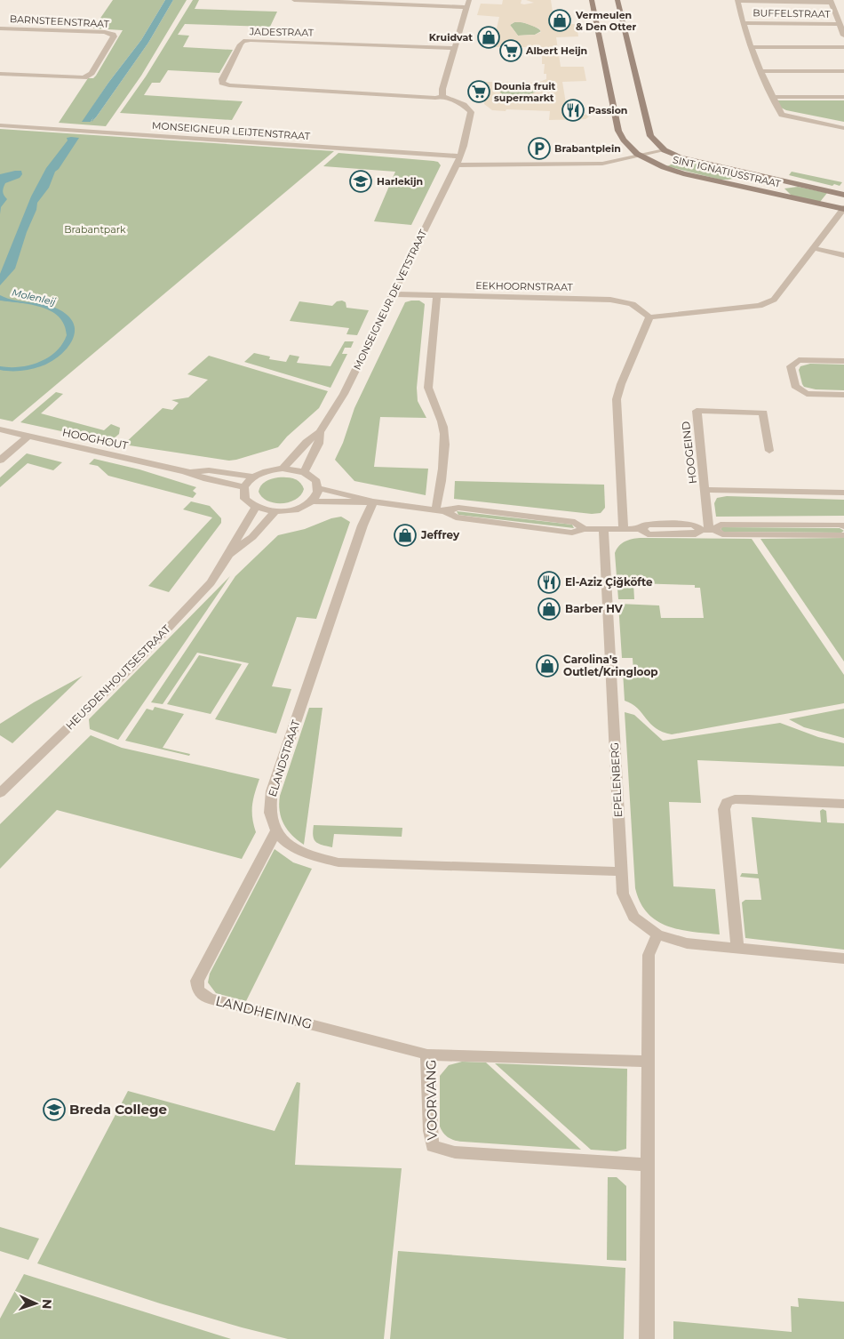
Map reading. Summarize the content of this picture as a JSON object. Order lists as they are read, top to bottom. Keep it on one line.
{"streets":{"main road":["SINT IGNATIUSSTRAAT"],"street":["BUFFELSTRAAT","BARNSTEENSTRAAT","JADESTRAAT","MONSEIGNEUR LEIJTENSTRAAT","EEKHOORNSTRAAT","MONSEIGNEUR DE VETSTRAAT","HOOGHOUT","HOOGEIND","HEUSDENHOUTSESTRAAT","ELANDSTRAAT","EPELENBERG","LANDHEINING","VOORVANG"]},"crossings":[["EEKHOORNSTRAAT","MONSEIGNEUR DE VETSTRAAT"],["MONSEIGNEUR DE VETSTRAAT","HOOGHOUT"],["MONSEIGNEUR DE VETSTRAAT","HEUSDENHOUTSESTRAAT"],["HOOGHOUT","HEUSDENHOUTSESTRAAT"],["ELANDSTRAAT","LANDHEINING"],["LANDHEINING","VOORVANG"]],"water":["Molenleij"],"parks":["Brabantpark"],"places":{"shop":["Vermeulen & Den Otter","Kruidvat","Jeffrey","Barber HV","Carolina's Outlet/Kringloop"],"supermarket":["Albert Heijn","Dounia fruit supermarkt"],"restaurant":["Passion","El-Aziz Çiğköfte"],"parking":["Brabantplein"],"school or university":["Harlekijn","Breda College"]},"north":"right"}
